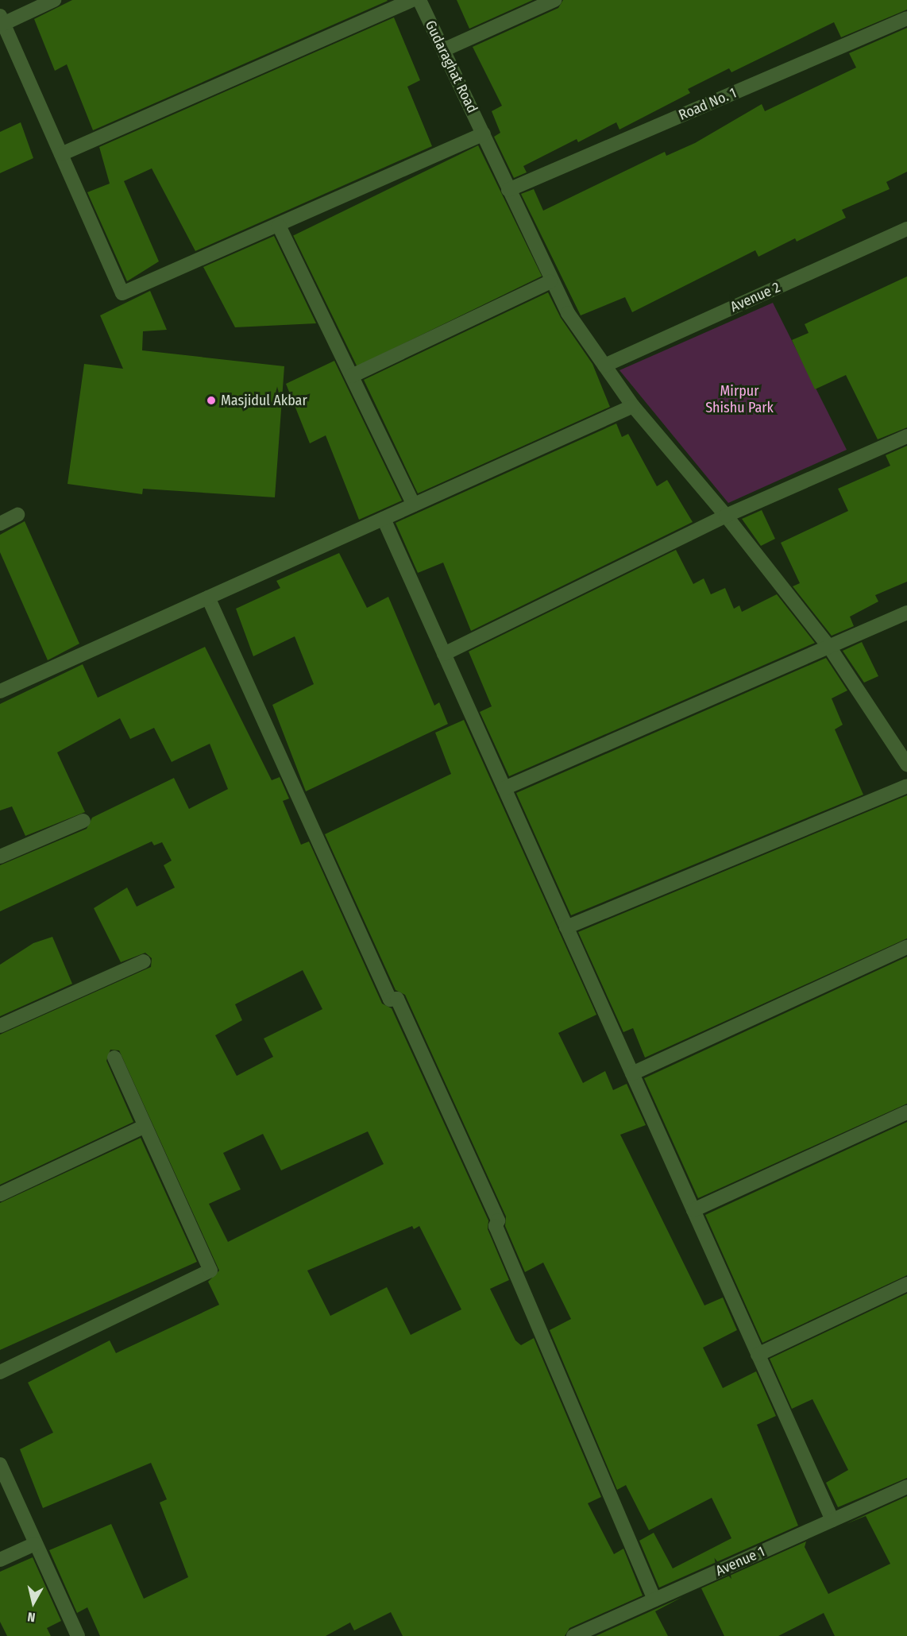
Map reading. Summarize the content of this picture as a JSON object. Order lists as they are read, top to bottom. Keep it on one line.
{"streets":{"street":["Gudaraghat Road","Road No. 1","Avenue 2","Avenue 1"]},"crossings":[["Gudaraghat Road","Road No. 1"],["Gudaraghat Road","Avenue 2"]],"parks":["Mirpur Shishu Park"],"places":["Masjidul Akbar"],"north":"bottom"}
